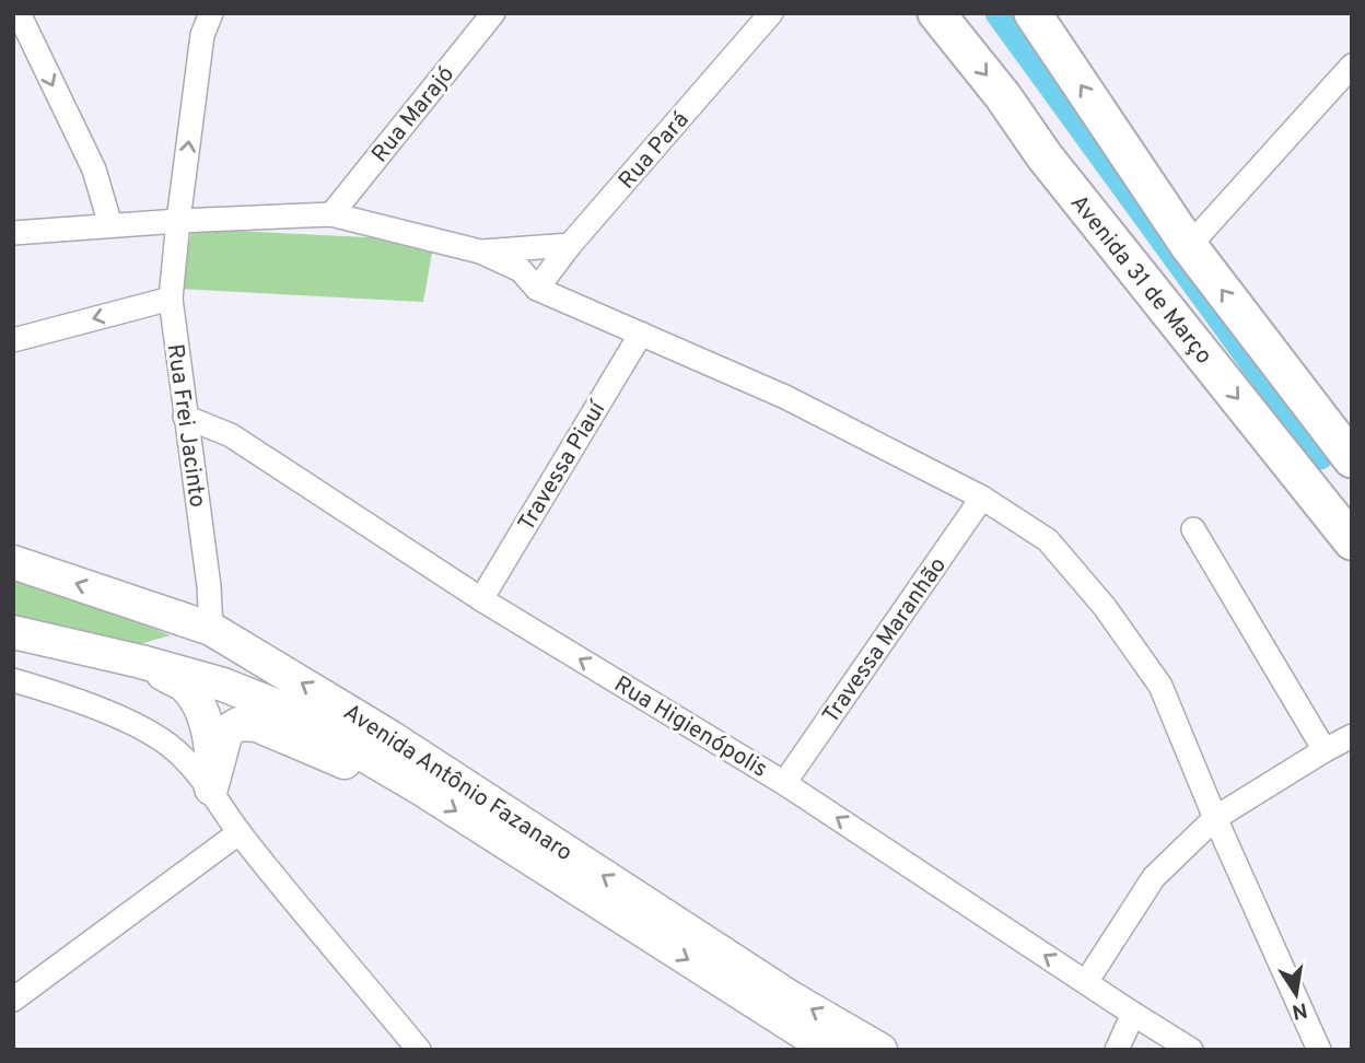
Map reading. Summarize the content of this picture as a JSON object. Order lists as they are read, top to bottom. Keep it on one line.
{"streets":{"main road":["Avenida 31 de Março","Avenida Antônio Fazanaro"],"street":["Rua Marajó","Rua Pará","Rua Frei Jacinto","Travessa Piauí","Travessa Maranhão","Rua Higienópolis"]},"crossings":[["Rua Frei Jacinto","Rua Higienópolis"],["Rua Frei Jacinto","Avenida Antônio Fazanaro"],["Travessa Piauí","Rua Higienópolis"],["Travessa Maranhão","Rua Higienópolis"]],"one_way":["Rua Higienópolis"],"north":"bottom"}
